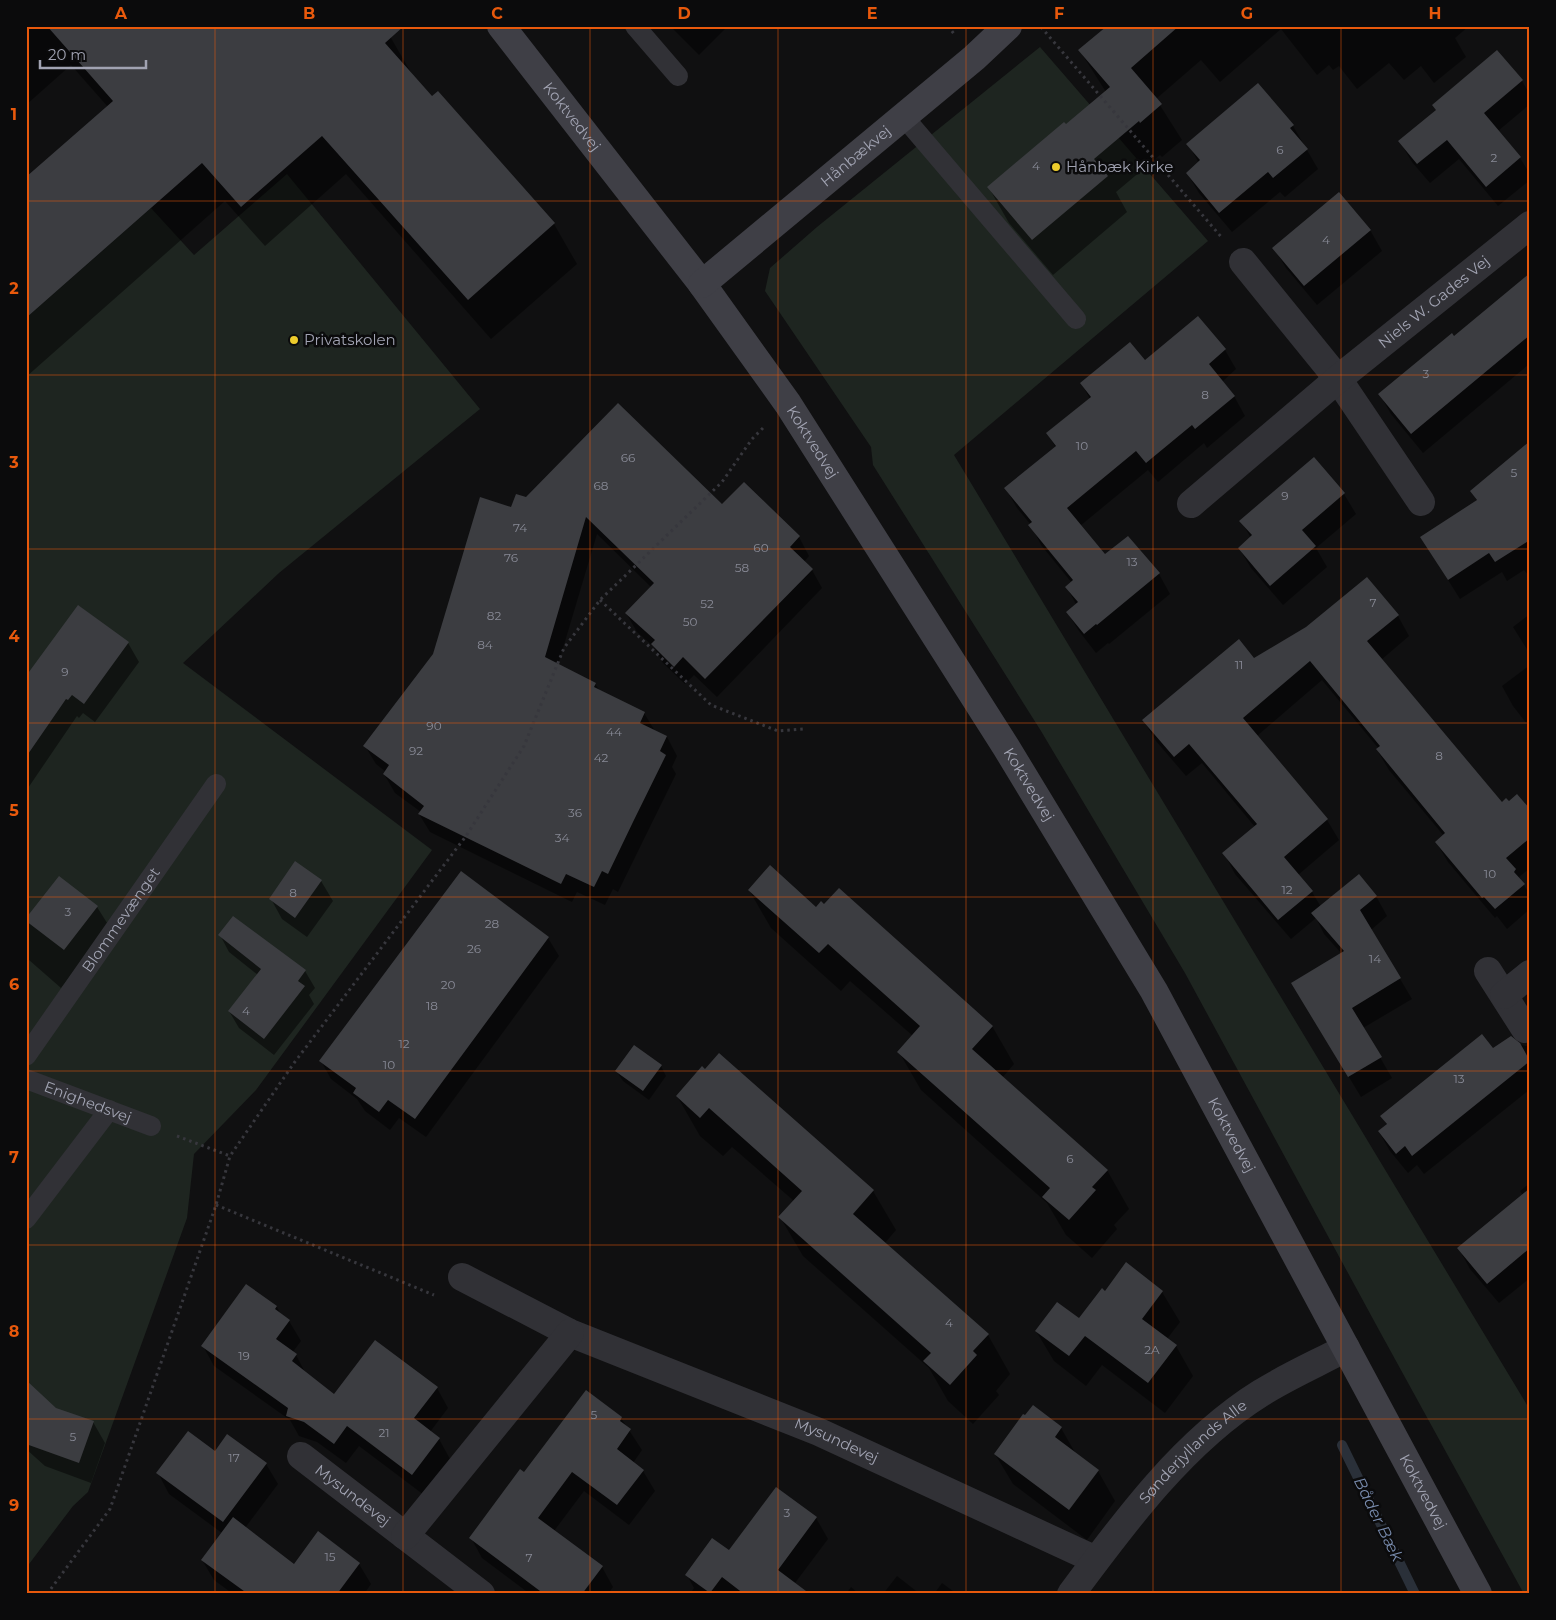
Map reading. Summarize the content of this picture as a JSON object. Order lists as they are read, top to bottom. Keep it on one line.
{"streets":{"street":["Koktvedvej","Hånbækvej","Niels W. Gades Vej","Mysundevej","Sønderjyllands Alle"],"lane":["Blommevænget","Enighedsvej"]},"crossings":[["Koktvedvej","Hånbækvej"],["Koktvedvej","Sønderjyllands Alle"],["Mysundevej","Sønderjyllands Alle"]],"water":["Båder Bæk"],"places":["Hånbæk Kirke","Privatskolen"],"house_numbers":["6","2","4","4","3","8","10","66","5","68","9","74","60","76","13","58","7","52","82","50","84","11","9","90","44","92","8","42","36","34","10","12","8","3","28","26","14","20","18","4","12","10","13","6","4","2A","19","5","21","5","17","3","15","7"],"scale_bar":"20 m","grid":{"columns":["A","B","C","D","E","F","G","H"],"rows":["1","2","3","4","5","6","7","8","9"]}}
